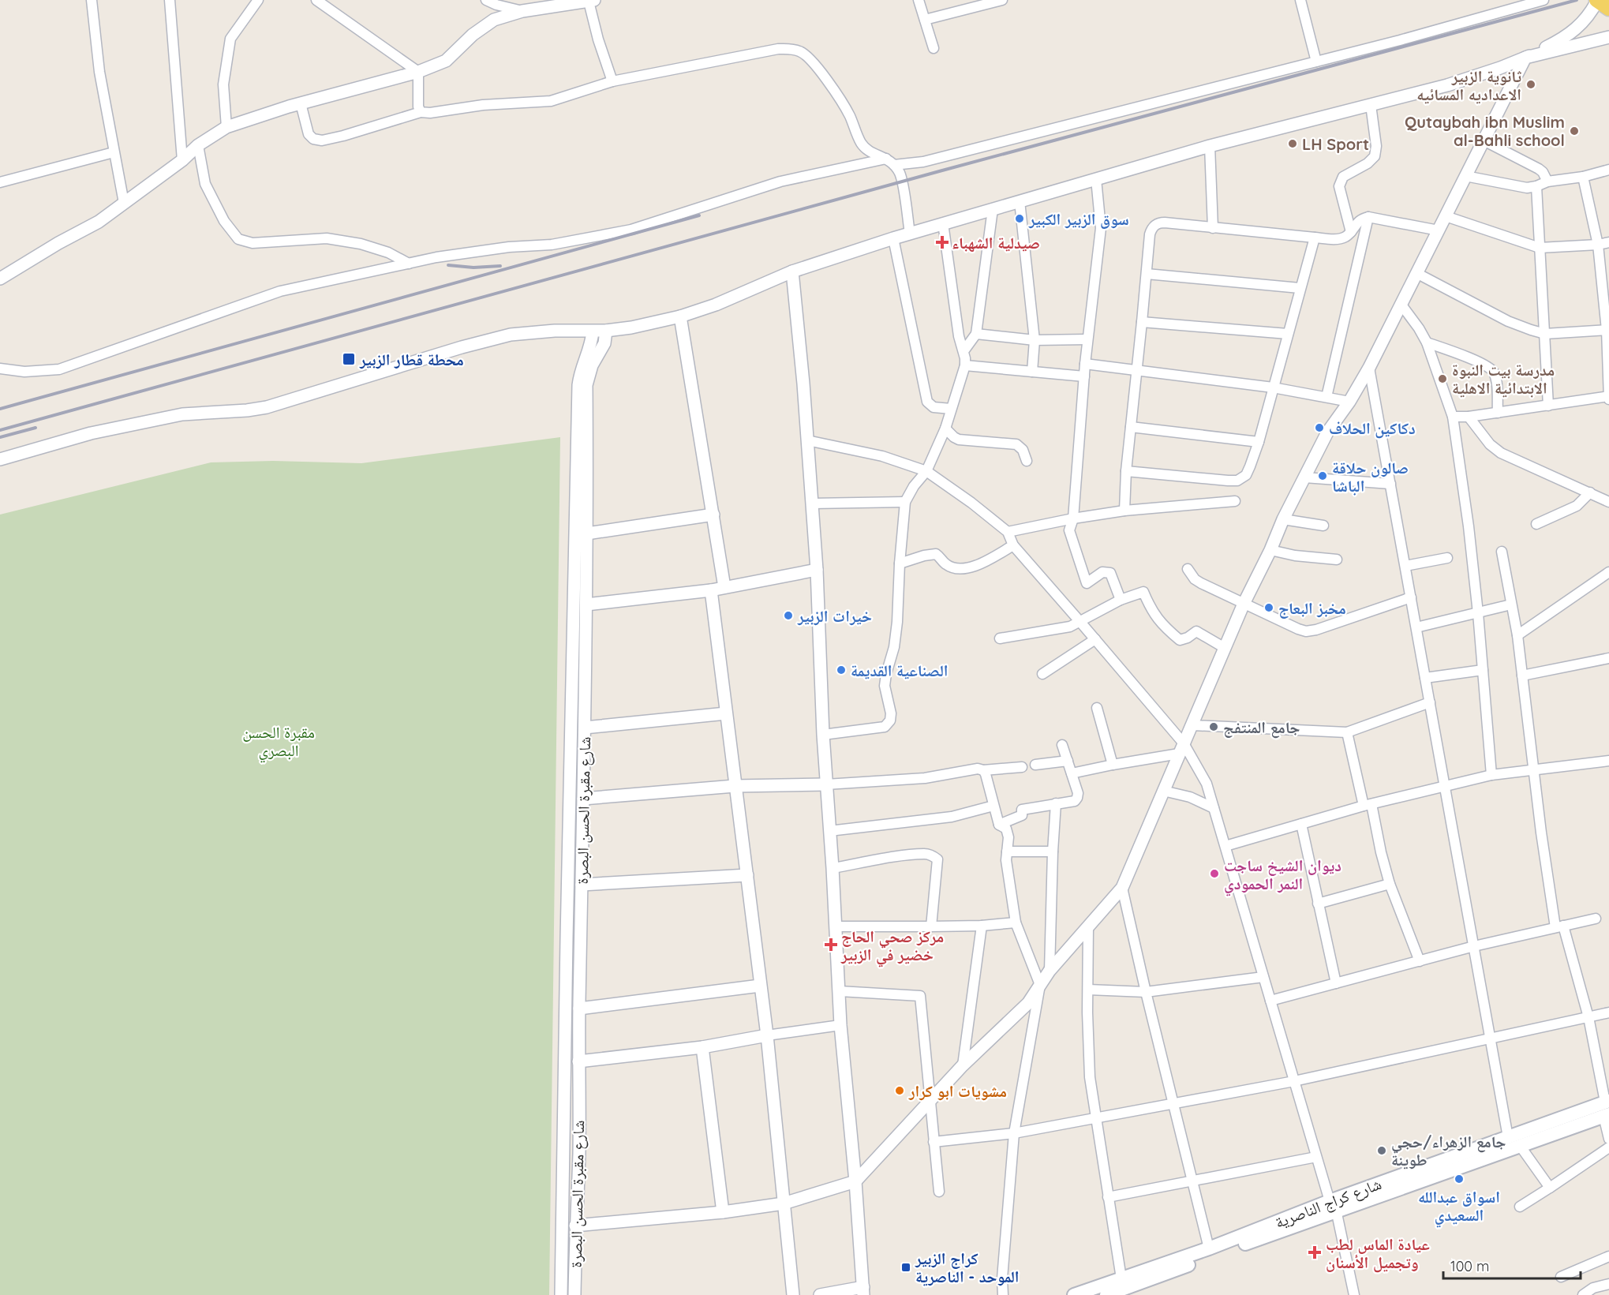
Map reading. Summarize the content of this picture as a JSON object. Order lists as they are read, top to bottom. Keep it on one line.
{"streets":{"main road":["شارع كراج الناصرية"],"street":["شارع مقبرة الحسن البصرة"]},"parks":["مقبرة الحسن البصري"],"places":{"other":["ثانوية الزبير الاعداديه المسائيه","Qutaybah ibn Muslim al-Bahli school","LH Sport","سوق الزبير الكبير","مدرسة بيت النبوة الابتدائية الاهلية","دكاكين الحلاف","صالون حلاقة الباشا","مخبز البعاج","خيرات الزبير","الصناعية القديمة","جامع المنتفج","ديوان الشيخ ساجت النمر الحمودي","مشويات ابو كرار","جامع الزهراء/حجي طوينة","اسواق عبدالله السعيدي"],"health":["صيدلية الشهباء","مركز صحي الحاج خضير في الزبير","عيادة الماس لطب وتجميل الأسنان"],"transit":["محطة قطار الزبير","كراج الزبير الموحد - الناصرية"]},"scale_bar":"100 m"}
